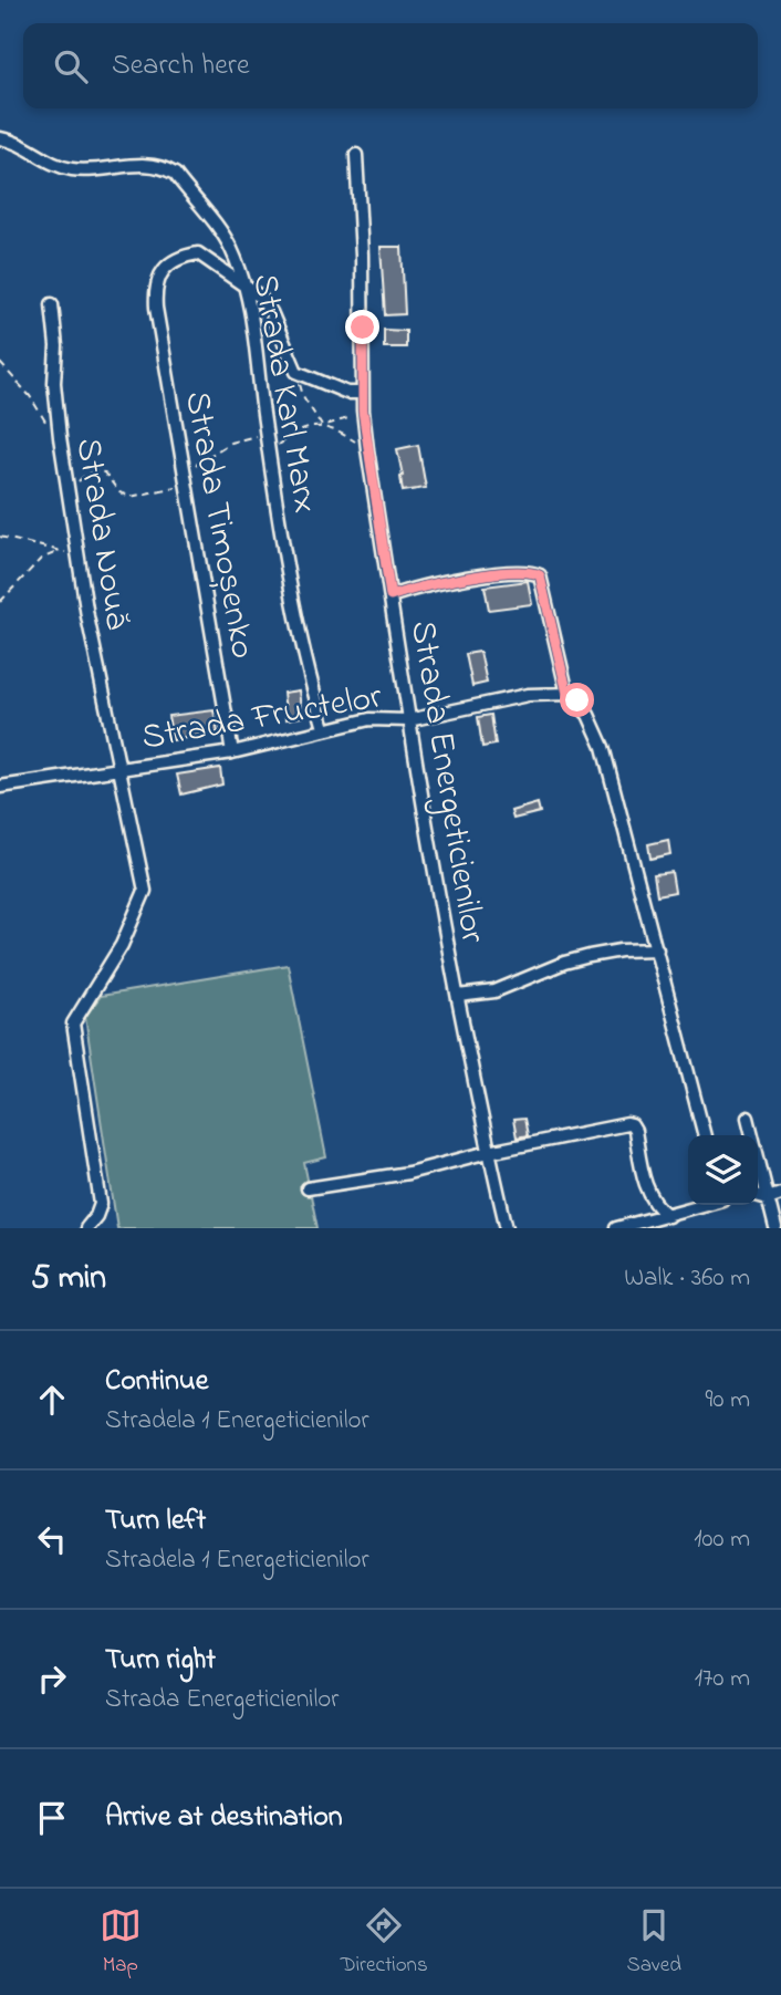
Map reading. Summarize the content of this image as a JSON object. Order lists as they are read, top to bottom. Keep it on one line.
{"streets":{"street":["Strada Karl Marx","Strada Timoșenko","Strada Nouă","Strada Fructelor","Strada Energeticienilor"]},"crossings":[["Strada Karl Marx","Strada Timoșenko"],["Strada Karl Marx","Strada Fructelor"],["Strada Timoșenko","Strada Fructelor"],["Strada Nouă","Strada Fructelor"],["Strada Fructelor","Strada Energeticienilor"]],"page":{"search":"Search here","heading":["5 min","Walk · 360 m"],"list":[["Continue","Stradela 1 Energeticienilor","90 m"],["Turn left","Stradela 1 Energeticienilor","100 m"],["Turn right","Strada Energeticienilor","170 m"],"Arrive at destination"],"nav":["Map","Directions","Saved"]}}
